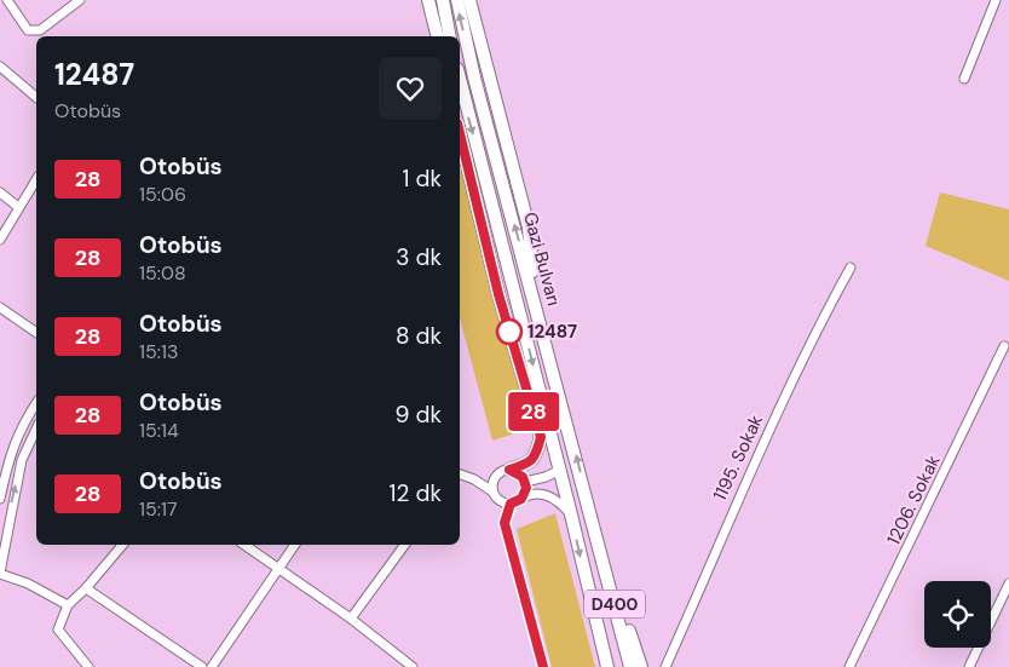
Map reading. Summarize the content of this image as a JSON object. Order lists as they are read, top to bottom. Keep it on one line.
{"streets":{"highway":["Gazi Bulvarı","D400"],"street":["1195. Sokak","1206. Sokak"]},"places":["12487"],"lines":["bus line 28"],"page":{"on_map":"28","heading":["12487","Otobüs"],"list":[{"mark":"28","name":"Otobüs","note":"15:06","value":"1 dk"},{"mark":"28","name":"Otobüs","note":"15:08","value":"3 dk"},{"mark":"28","name":"Otobüs","note":"15:13","value":"8 dk"},{"mark":"28","name":"Otobüs","note":"15:14","value":"9 dk"},{"mark":"28","name":"Otobüs","note":"15:17","value":"12 dk"}]}}
